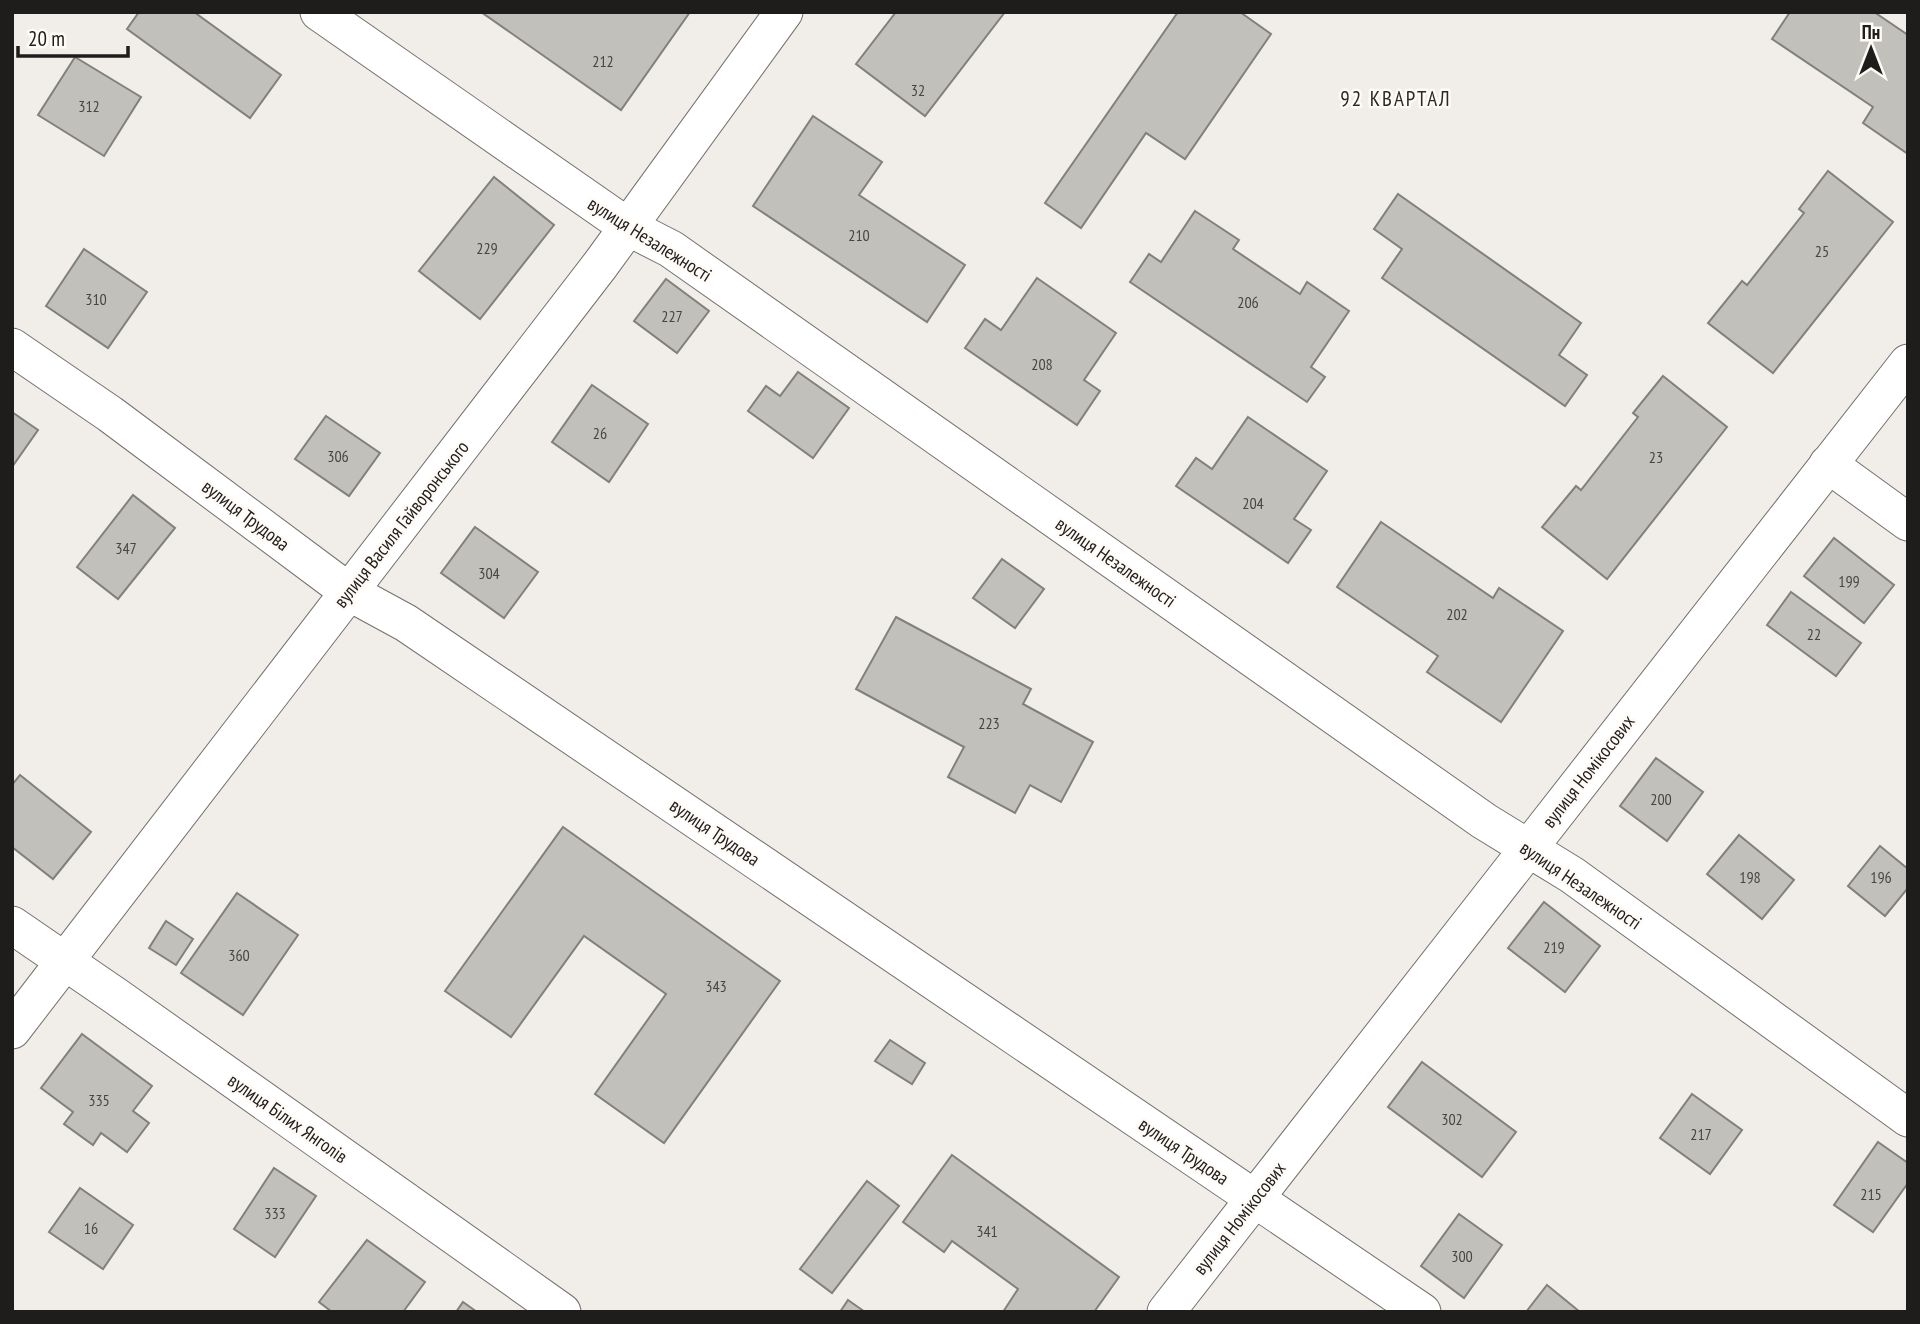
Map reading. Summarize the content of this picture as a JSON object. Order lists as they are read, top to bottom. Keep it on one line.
{"streets":{"street":["вулиця Незалежності","вулиця Трудова","вулиця Василя Гайворонського","вулиця Номікосових","вулиця Білих Янголів"]},"crossings":[["вулиця Незалежності","вулиця Василя Гайворонського"],["вулиця Незалежності","вулиця Номікосових"],["вулиця Трудова","вулиця Василя Гайворонського"],["вулиця Трудова","вулиця Номікосових"],["вулиця Василя Гайворонського","вулиця Білих Янголів"]],"districts":["92 КВАРТАЛ"],"house_numbers":["212","32","312","210","229","25","310","206","227","208","26","306","23","204","347","304","199","202","22","223","200","198","196","219","360","343","335","302","217","215","333","16","341","300"],"scale_bar":"20 m","north":"top"}
